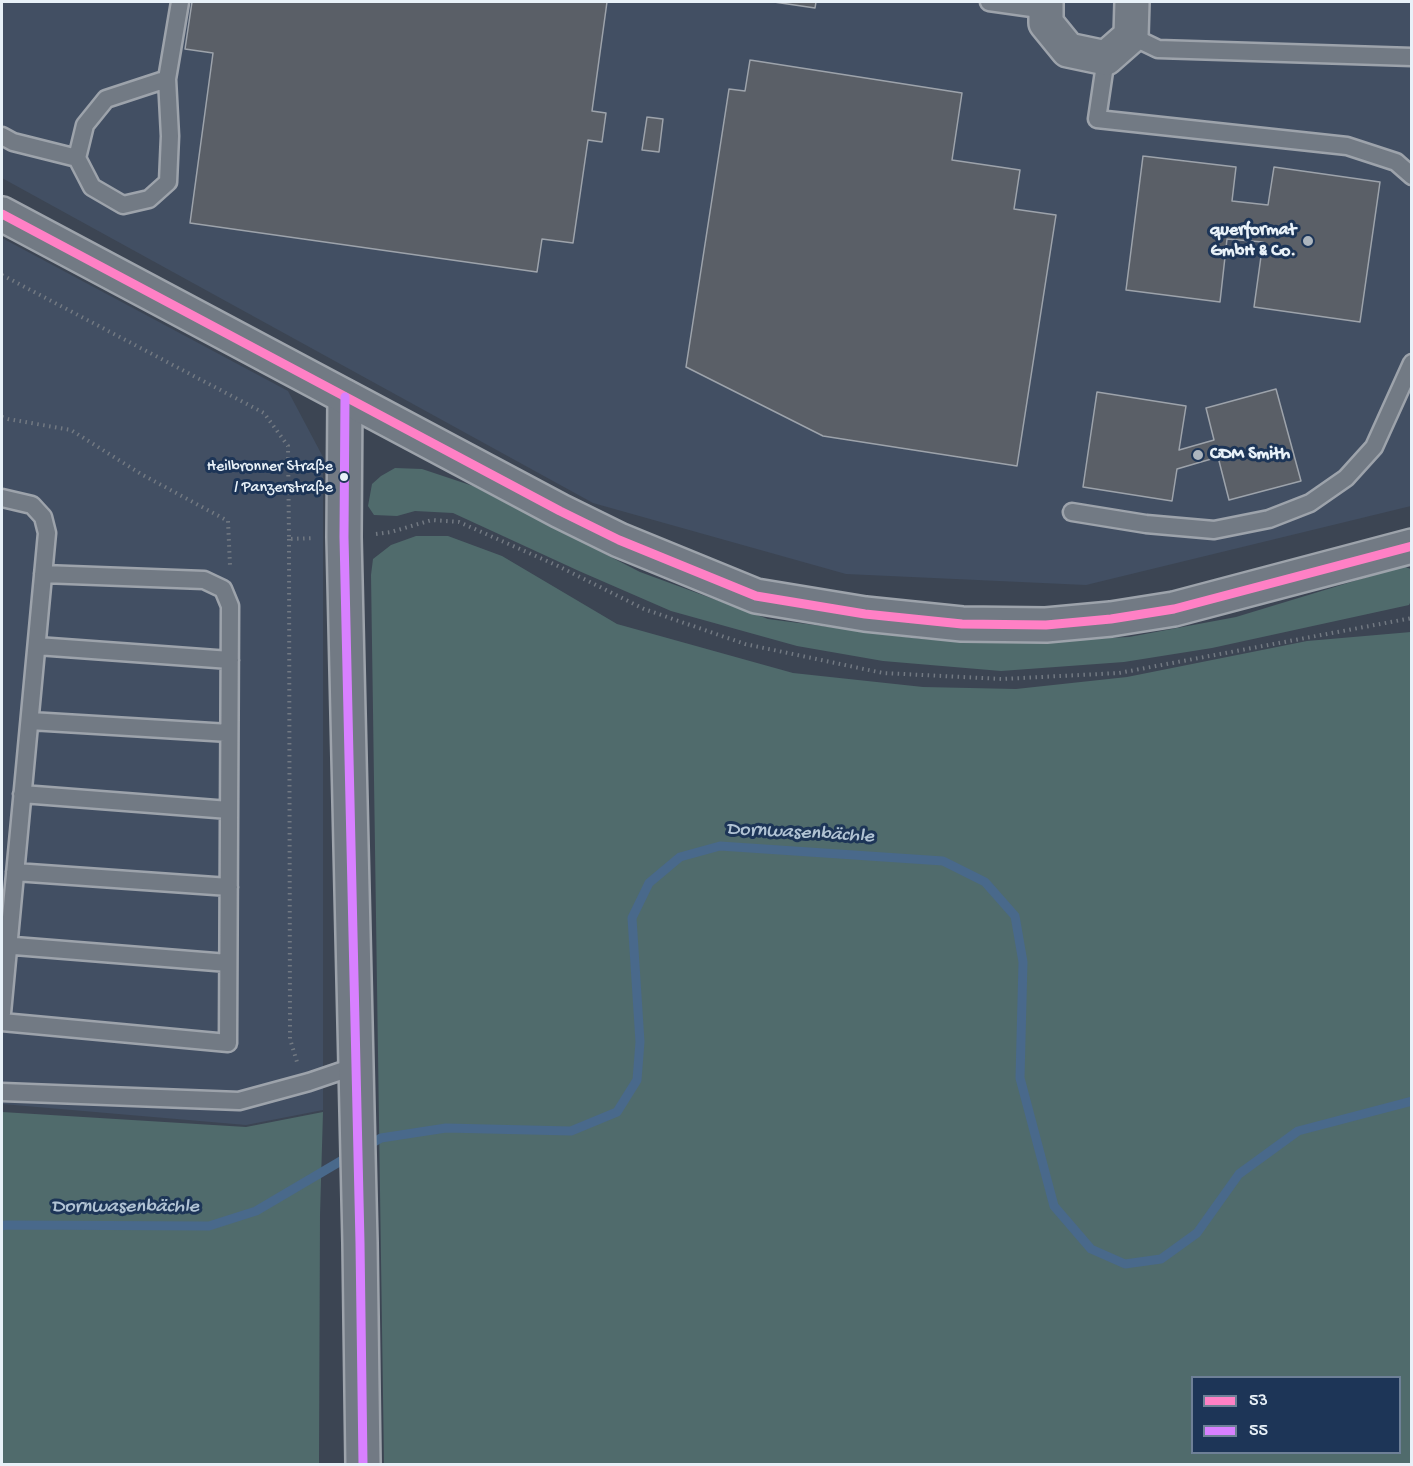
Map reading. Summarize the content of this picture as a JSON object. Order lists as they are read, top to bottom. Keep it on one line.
{"water":["Dornwasenbächle"],"places":["querformat GmbH & Co.","CDM Smith","Heilbronner Straße / Panzerstraße"],"lines":["transit line 53","transit line 55"],"legend":["53","55"]}
